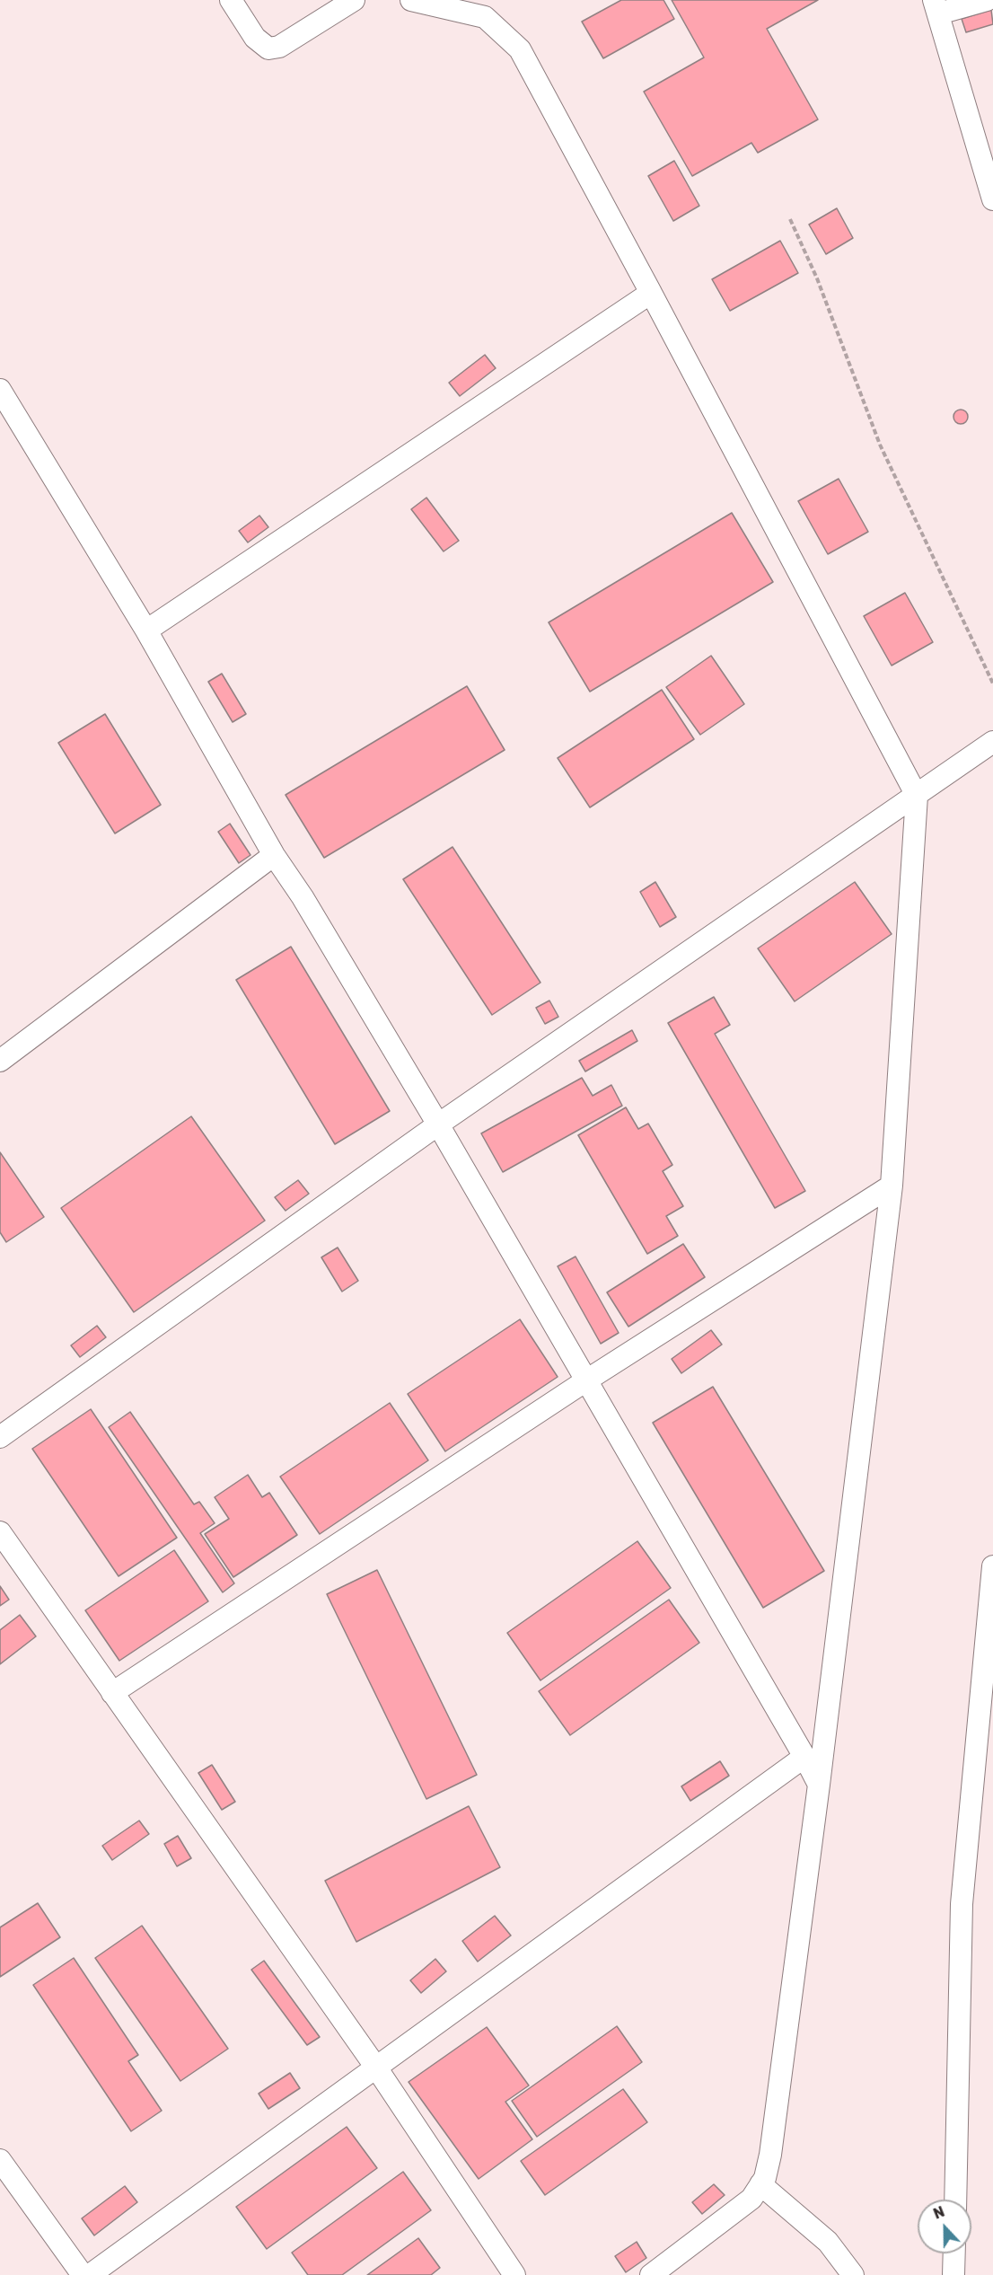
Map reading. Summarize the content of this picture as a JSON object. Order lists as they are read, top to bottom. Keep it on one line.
{"north":"top"}
